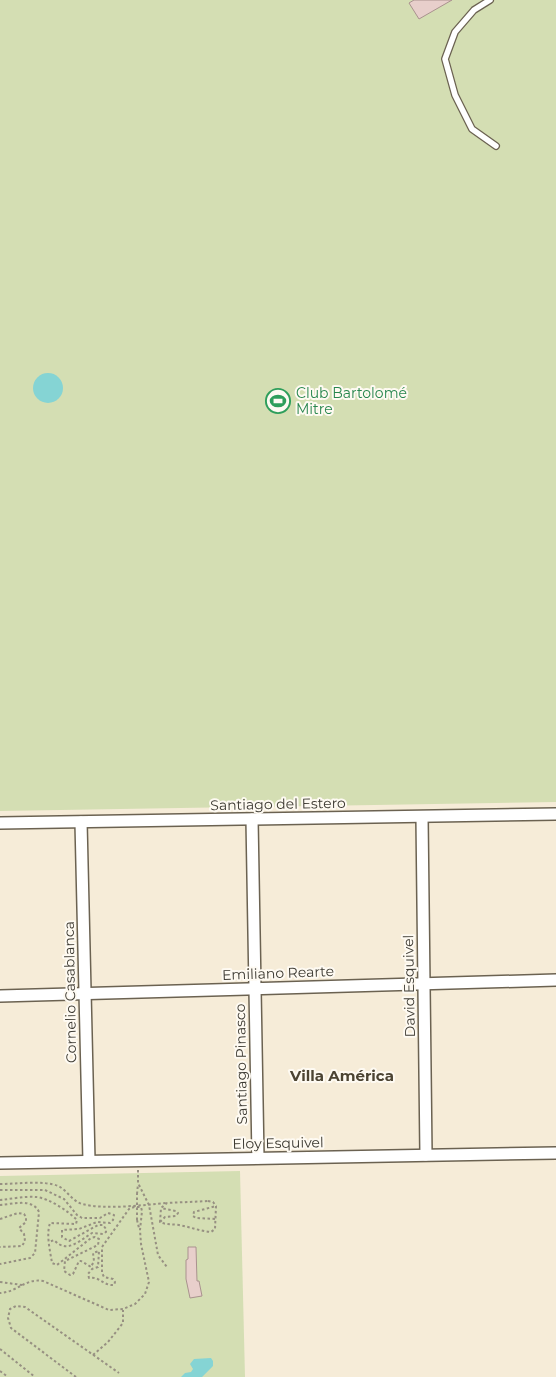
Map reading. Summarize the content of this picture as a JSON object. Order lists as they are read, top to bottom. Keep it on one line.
{"streets":{"street":["Santiago del Estero","Emiliano Rearte","David Esquivel","Cornelio Casablanca","Santiago Pinasco","Eloy Esquivel"]},"crossings":[["Santiago del Estero","David Esquivel"],["Santiago del Estero","Cornelio Casablanca"],["Santiago del Estero","Santiago Pinasco"],["Emiliano Rearte","David Esquivel"],["Emiliano Rearte","Cornelio Casablanca"],["Emiliano Rearte","Santiago Pinasco"],["David Esquivel","Eloy Esquivel"],["Cornelio Casablanca","Eloy Esquivel"],["Santiago Pinasco","Eloy Esquivel"]],"districts":["Villa América"],"places":{"sports":["Club Bartolomé Mitre"]}}
